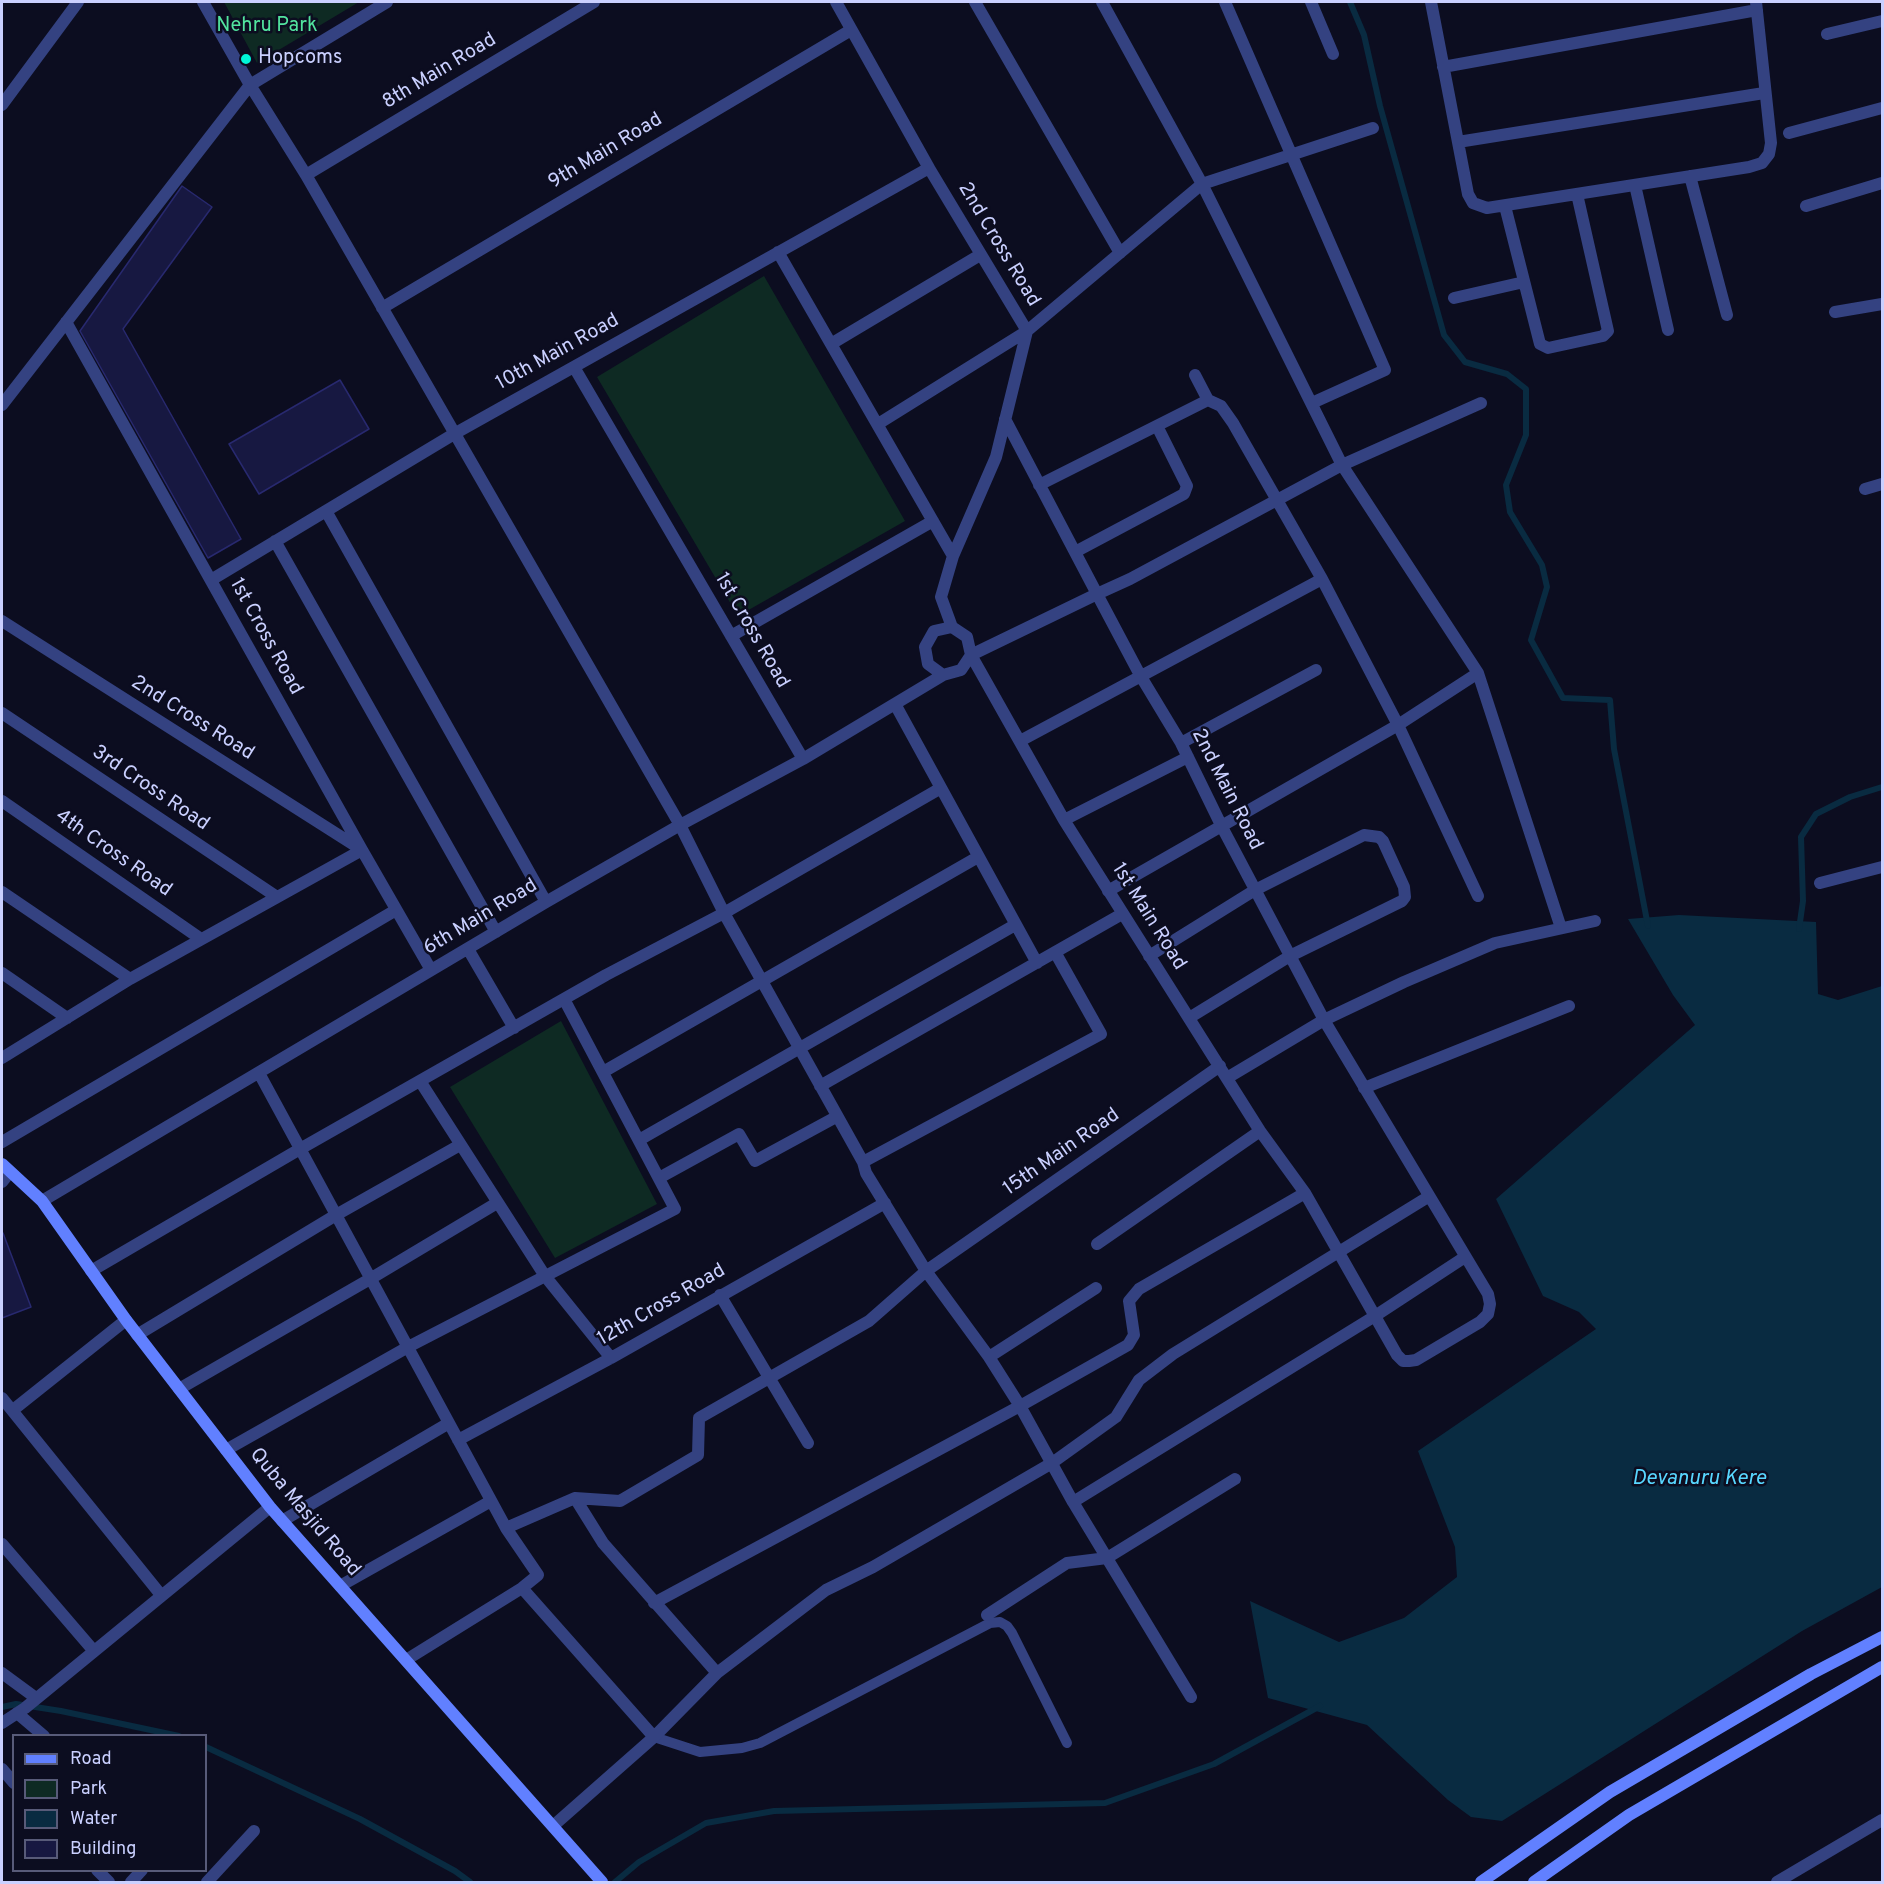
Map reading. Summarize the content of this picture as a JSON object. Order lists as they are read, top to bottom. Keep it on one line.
{"streets":{"street":["8th Main Road","9th Main Road","2nd Cross Road","10th Main Road","1st Cross Road","3rd Cross Road","2nd Main Road","4th Cross Road","1st Main Road","6th Main Road","15th Main Road","12th Cross Road","Quba Masjid Road"]},"crossings":[["9th Main Road","2nd Cross Road"],["2nd Cross Road","10th Main Road"],["2nd Cross Road","1st Cross Road"],["2nd Cross Road","2nd Main Road"],["2nd Cross Road","1st Main Road"],["2nd Cross Road","6th Main Road"],["10th Main Road","1st Cross Road"],["1st Cross Road","6th Main Road"],["2nd Main Road","1st Main Road"],["1st Main Road","6th Main Road"],["1st Main Road","15th Main Road"],["6th Main Road","Quba Masjid Road"]],"water":["Devanuru Kere"],"parks":["Nehru Park"],"places":["Hopcoms"],"legend":["Road","Park","Water","Building"]}
